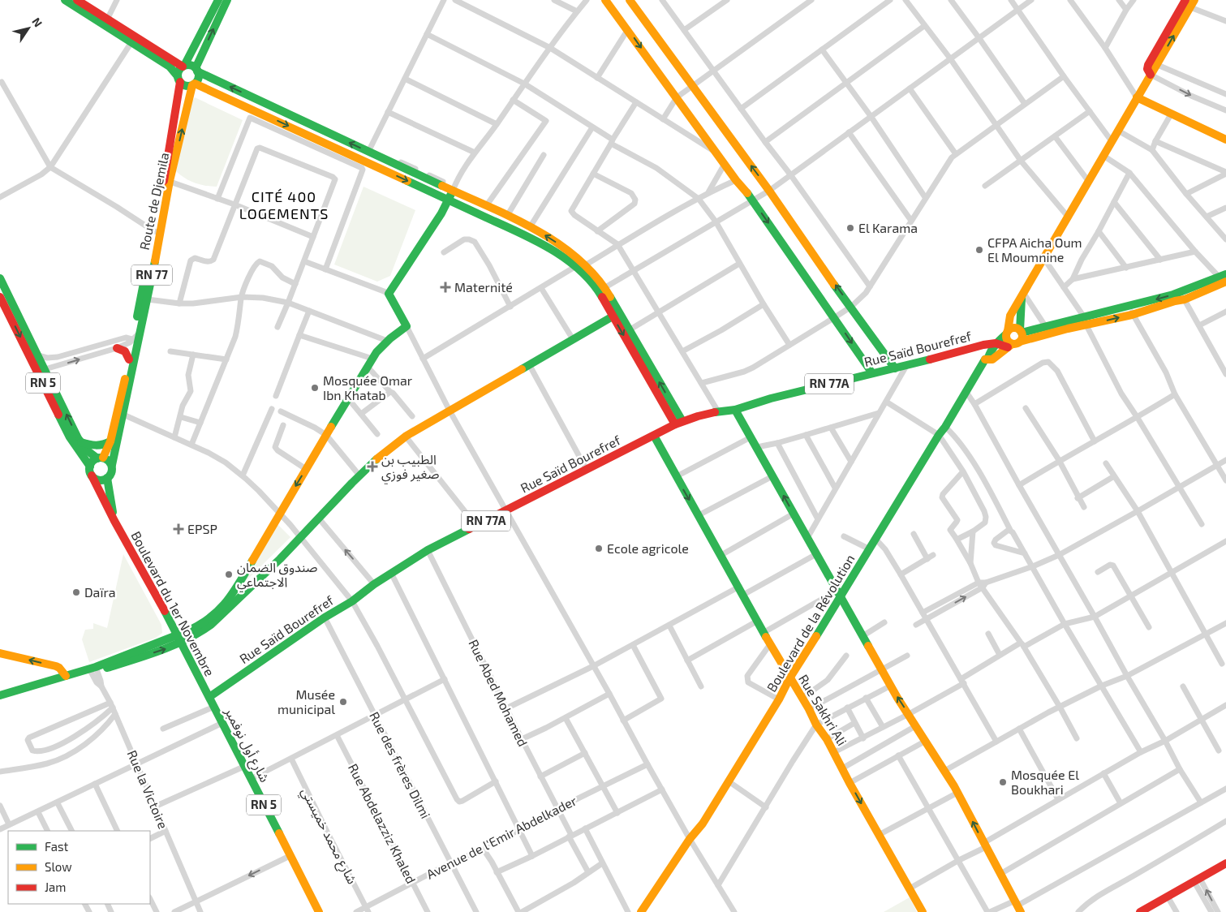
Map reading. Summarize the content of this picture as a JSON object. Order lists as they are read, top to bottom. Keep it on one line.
{"streets":{"main road":["Route de Djemila","RN 77","Rue Saïd Bourefref","RN 5","RN 77A","Boulevard du 1er Novembre","Boulevard de la Révolution","Rue Sakhri Ali","شارع أول نوفمبر"],"street":["Rue Abed Mohamed","Rue des frères Dilmi","Rue la Victoire","Rue Abdelazziz Khaled","شارع محمد خميستي","Avenue de l'Emir Abdelkader"]},"crossings":[["Route de Djemila","Boulevard du 1er Novembre"],["Rue Saïd Bourefref","Boulevard du 1er Novembre"],["Rue Saïd Bourefref","Boulevard de la Révolution"],["Rue Saïd Bourefref","Rue Abed Mohamed"],["Rue Saïd Bourefref","Rue Sakhri Ali"],["Rue Saïd Bourefref","شارع أول نوفمبر"],["Rue Saïd Bourefref","Rue des frères Dilmi"],["Boulevard du 1er Novembre","شارع أول نوفمبر"],["Boulevard de la Révolution","Rue Sakhri Ali"],["Rue Abed Mohamed","Avenue de l'Emir Abdelkader"],["Rue des frères Dilmi","Avenue de l'Emir Abdelkader"],["Rue Abdelazziz Khaled","Avenue de l'Emir Abdelkader"],["شارع محمد خميستي","Avenue de l'Emir Abdelkader"]],"districts":["CITÉ 400 LOGEMENTS"],"places":{"other":["El Karama","CFPA Aicha Oum El Moumnine","Mosquée Omar Ibn Khatab","Ecole agricole","صندوق الضمان الاجتماعي","Daïra","Musée municipal","Mosquée El Boukhari"],"health":["Maternité","الطبيب بن صغير فوزي","EPSP"]},"legend":["Fast","Slow","Jam"],"north":"top right"}
